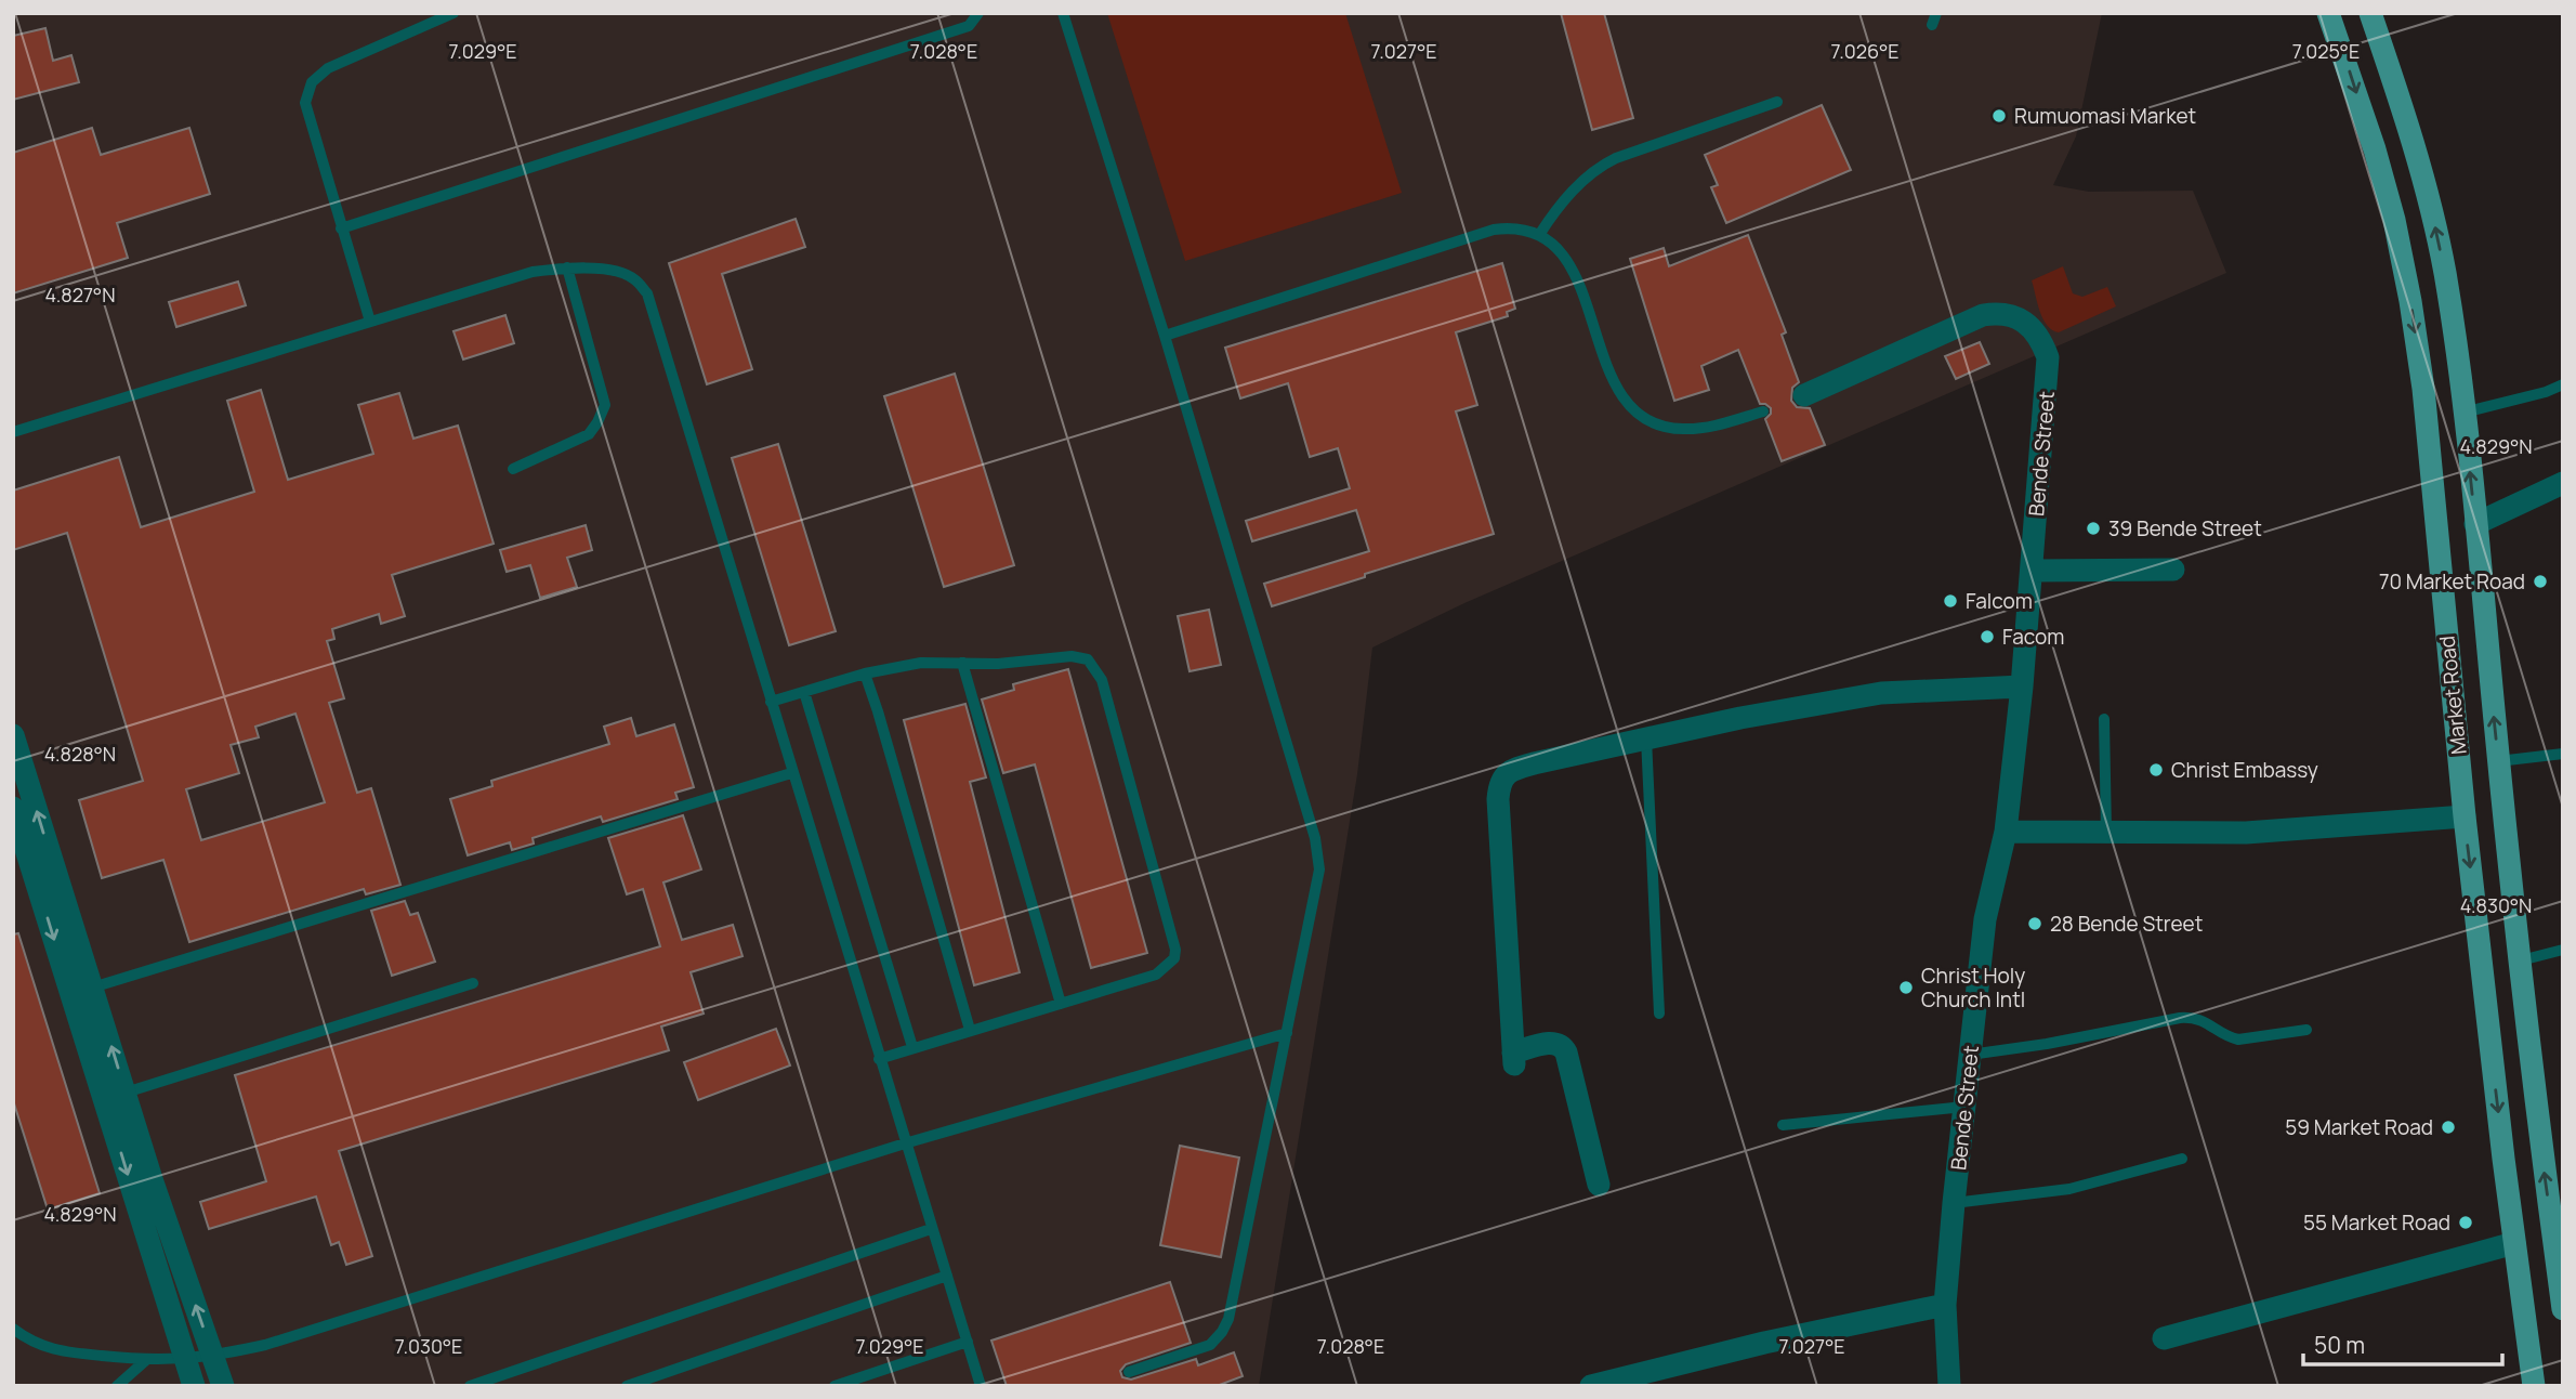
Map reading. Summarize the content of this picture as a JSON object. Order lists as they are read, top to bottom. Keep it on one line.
{"streets":{"main road":["Market Road"],"street":["Bende Street"]},"places":["Rumuomasi Market","39 Bende Street","70 Market Road","Falcom","Facom","Christ Embassy","28 Bende Street","Christ Holy Church Intl","59 Market Road","55 Market Road"],"scale_bar":"50 m","coordinates":["7.029°E","7.028°E","7.027°E","7.026°E","7.025°E","4.827°N","4.829°N","4.828°N","4.830°N","7.030°E"]}
